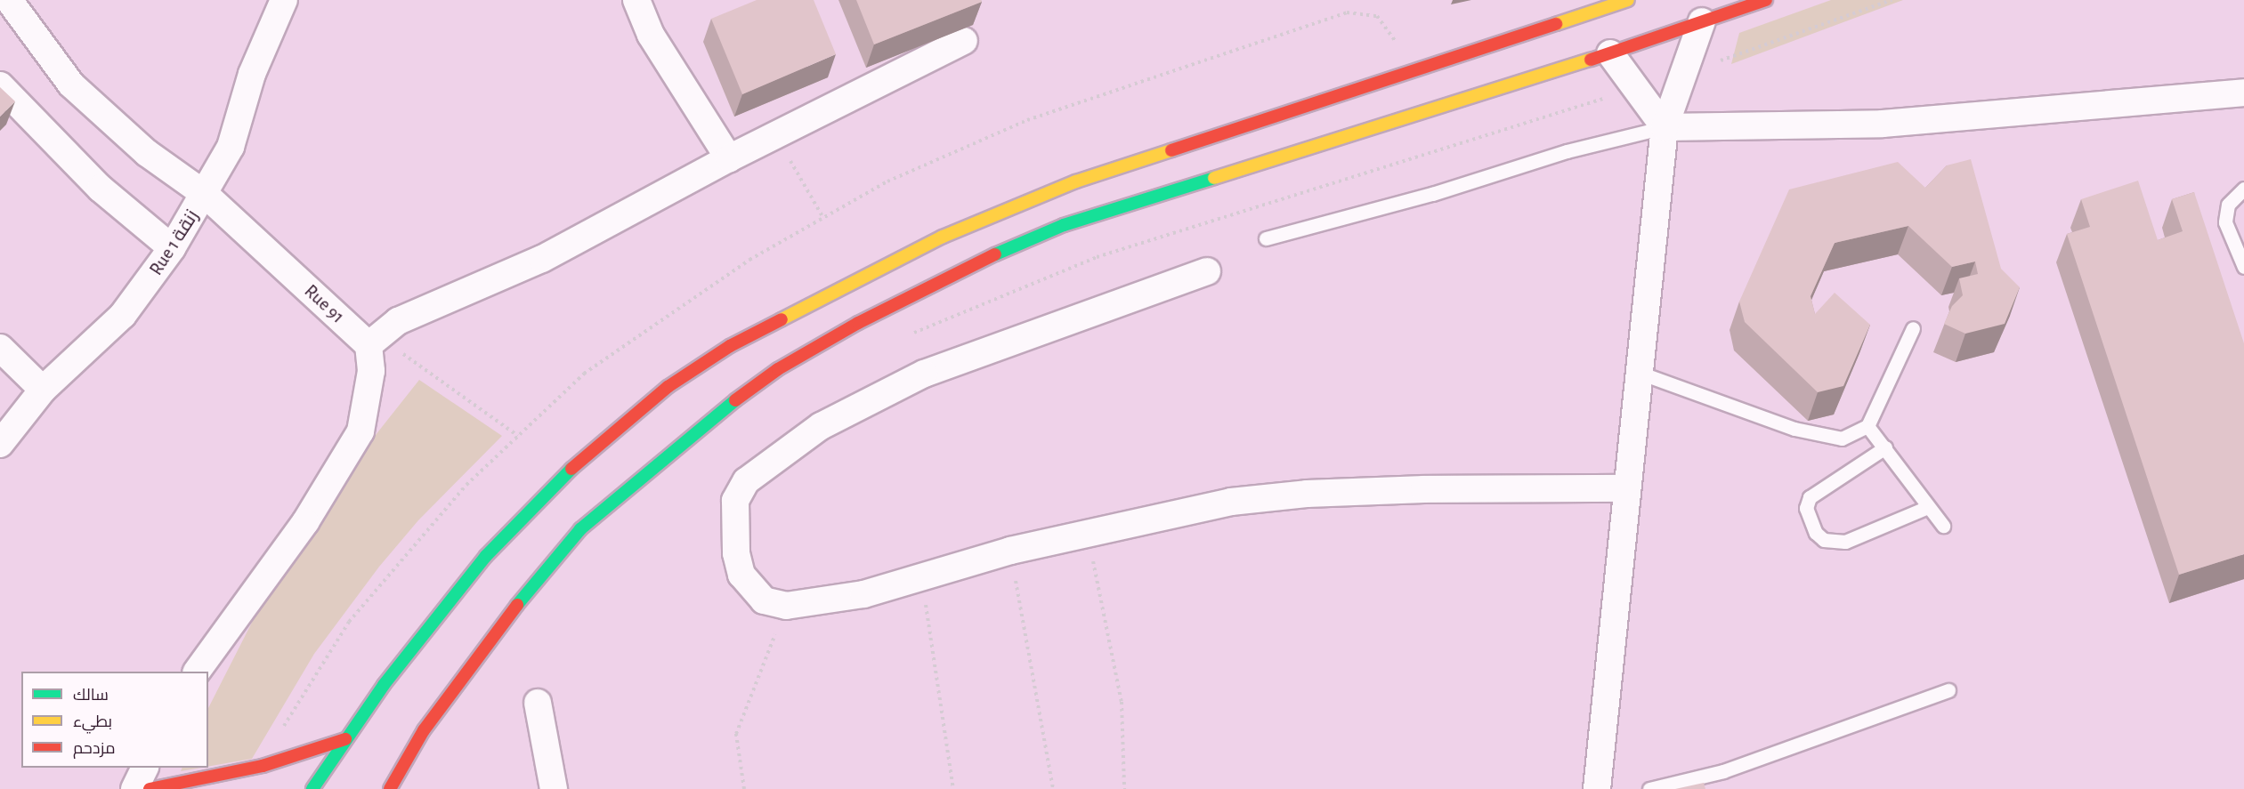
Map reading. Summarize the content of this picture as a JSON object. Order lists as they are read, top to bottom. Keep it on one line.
{"streets":{"street":["Rue 1 زنقة","Rue 91"]},"crossings":[["Rue 1 زنقة","Rue 91"]],"legend":["سالك","بطيء","مزدحم"]}
